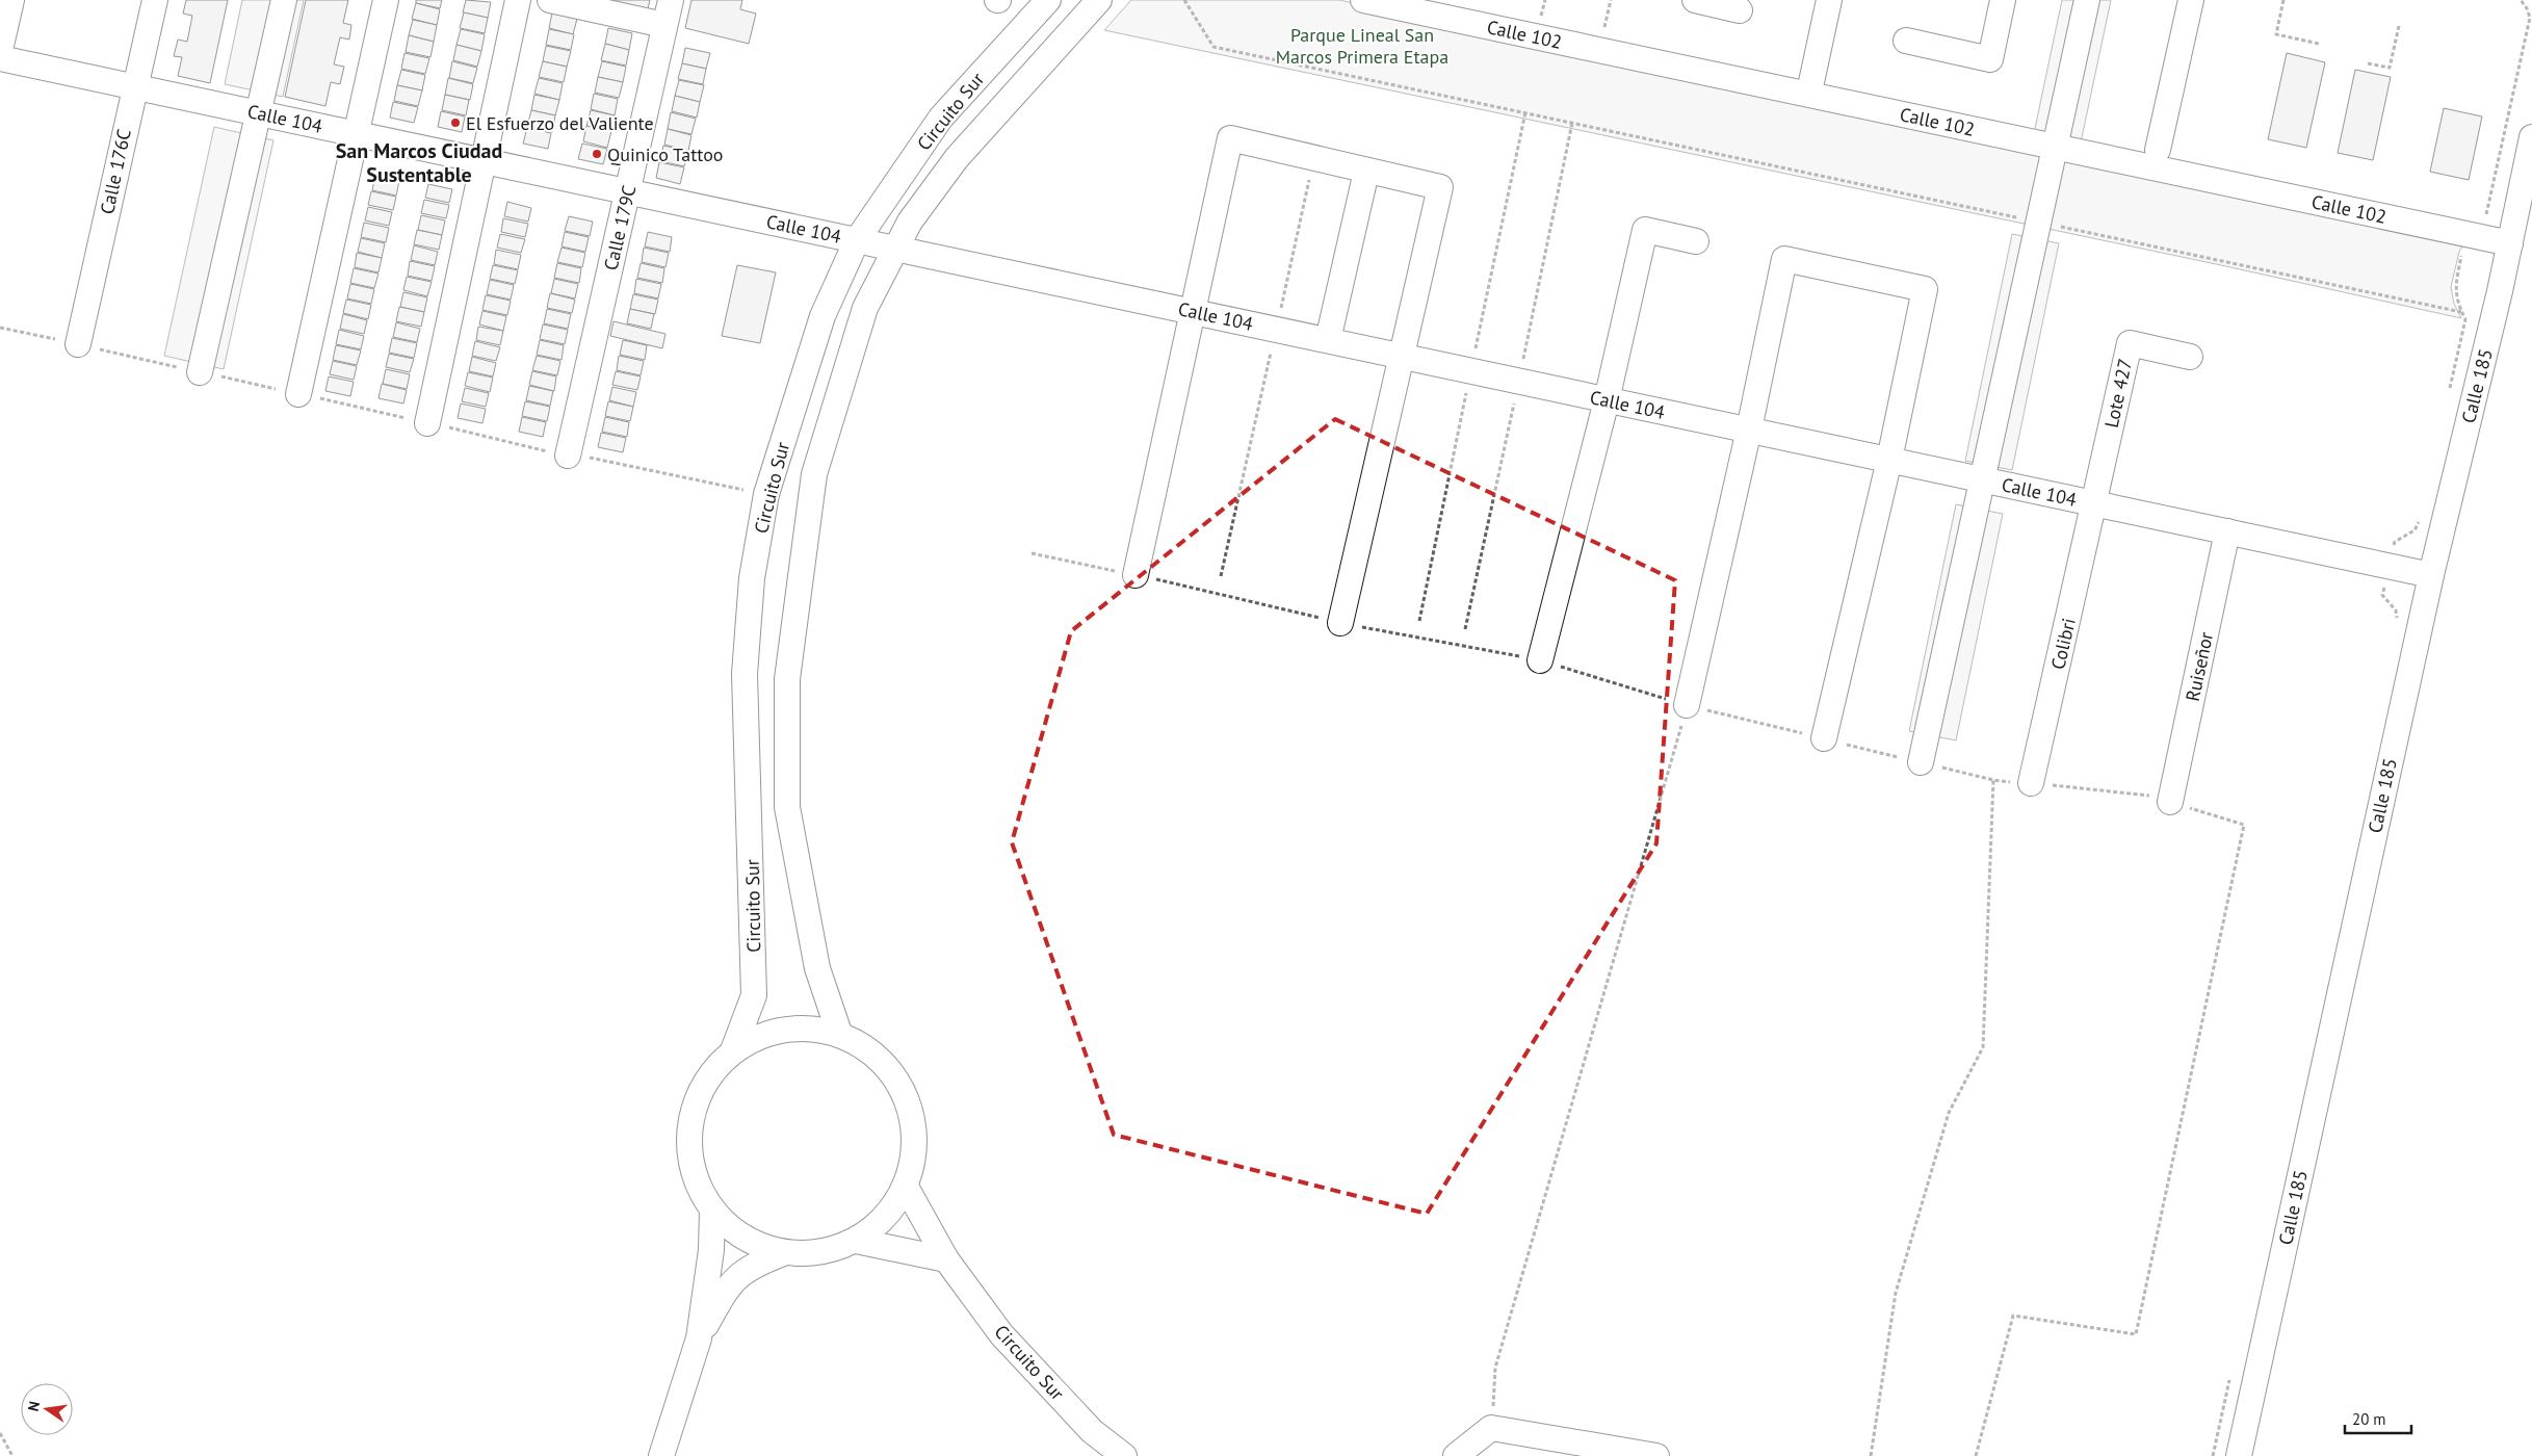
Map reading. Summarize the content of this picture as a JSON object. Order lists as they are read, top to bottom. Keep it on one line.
{"streets":{"street":["Calle 102","Circuito Sur","Calle 104","Calle 176C","Calle 179C","Calle 185","Lote 427","Colibri","Ruiseñor"]},"crossings":[["Calle 102","Calle 185"],["Circuito Sur","Calle 104"],["Calle 104","Calle 176C"],["Calle 104","Calle 179C"],["Calle 104","Calle 185"],["Calle 104","Lote 427"],["Calle 104","Colibri"],["Calle 104","Ruiseñor"],["Lote 427","Colibri"]],"districts":["San Marcos Ciudad Sustentable"],"parks":["Parque Lineal San Marcos Primera Etapa"],"places":["El Esfuerzo del Valiente","Quinico Tattoo"],"scale_bar":"20 m","north":"left"}
